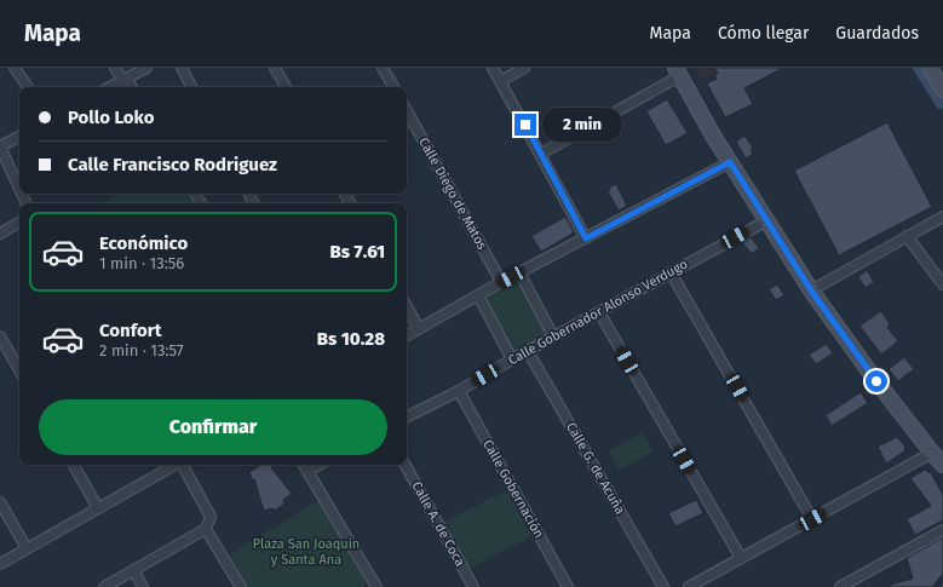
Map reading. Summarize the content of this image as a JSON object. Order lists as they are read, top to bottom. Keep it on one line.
{"streets":{"street":["Calle Diego de Matos","Calle Gobernador Alonso Verdugo","Calle G. de Acuña","Calle Gobernación","Calle A. de Coca"]},"crossings":[["Calle Gobernador Alonso Verdugo","Calle G. de Acuña"],["Calle Gobernador Alonso Verdugo","Calle Gobernación"]],"parks":["Plaza San Joaquin y Santa Ana"],"page":{"header":"Mapa","nav":["Mapa","Cómo llegar","Guardados"],"banner":["Pollo Loko","Calle Francisco Rodriguez"],"bubble":"2 min","list":[{"name":"Económico","note":"1 min · 13:56","value":"Bs 7.61"},{"name":"Confort","note":"2 min · 13:57","value":"Bs 10.28"}],"buttons":"Confirmar"}}
